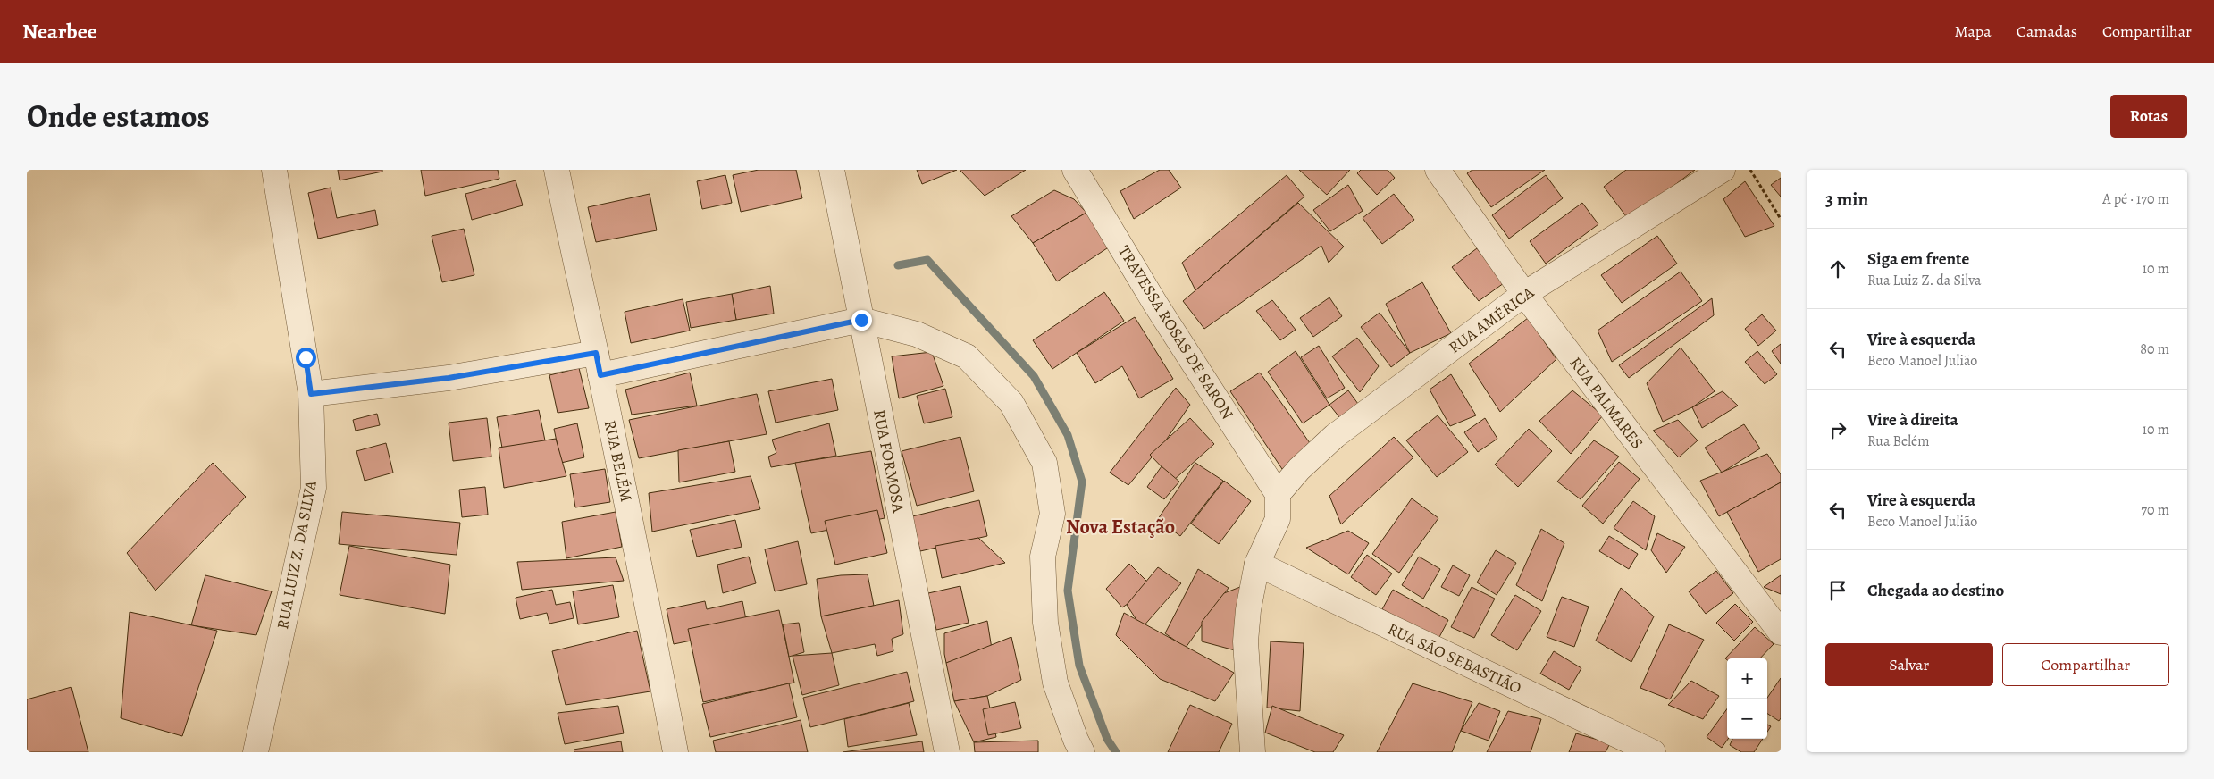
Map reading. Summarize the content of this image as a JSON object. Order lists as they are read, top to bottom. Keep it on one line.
{"streets":{"street":["RUA AMÉRICA","TRAVESSA ROSAS DE SARON","RUA PALMARES","RUA BELÉM","RUA FORMOSA","RUA LUIZ Z. DA SILVA","RUA SÃO SEBASTIÃO"]},"crossings":[["RUA AMÉRICA","TRAVESSA ROSAS DE SARON"],["RUA AMÉRICA","RUA PALMARES"]],"districts":["Nova Estação"],"page":{"header":"Nearbee","nav":["Mapa","Camadas","Compartilhar"],"title":"Onde estamos","buttons":["Rotas",["Salvar","Compartilhar"]],"heading":["3 min","A pé · 170 m"],"list":[["Siga em frente","Rua Luiz Z. da Silva","10 m"],["Vire à esquerda","Beco Manoel Julião","80 m"],["Vire à direita","Rua Belém","10 m"],["Vire à esquerda","Beco Manoel Julião","70 m"],"Chegada ao destino"],"map_buttons":["+","−"]}}
